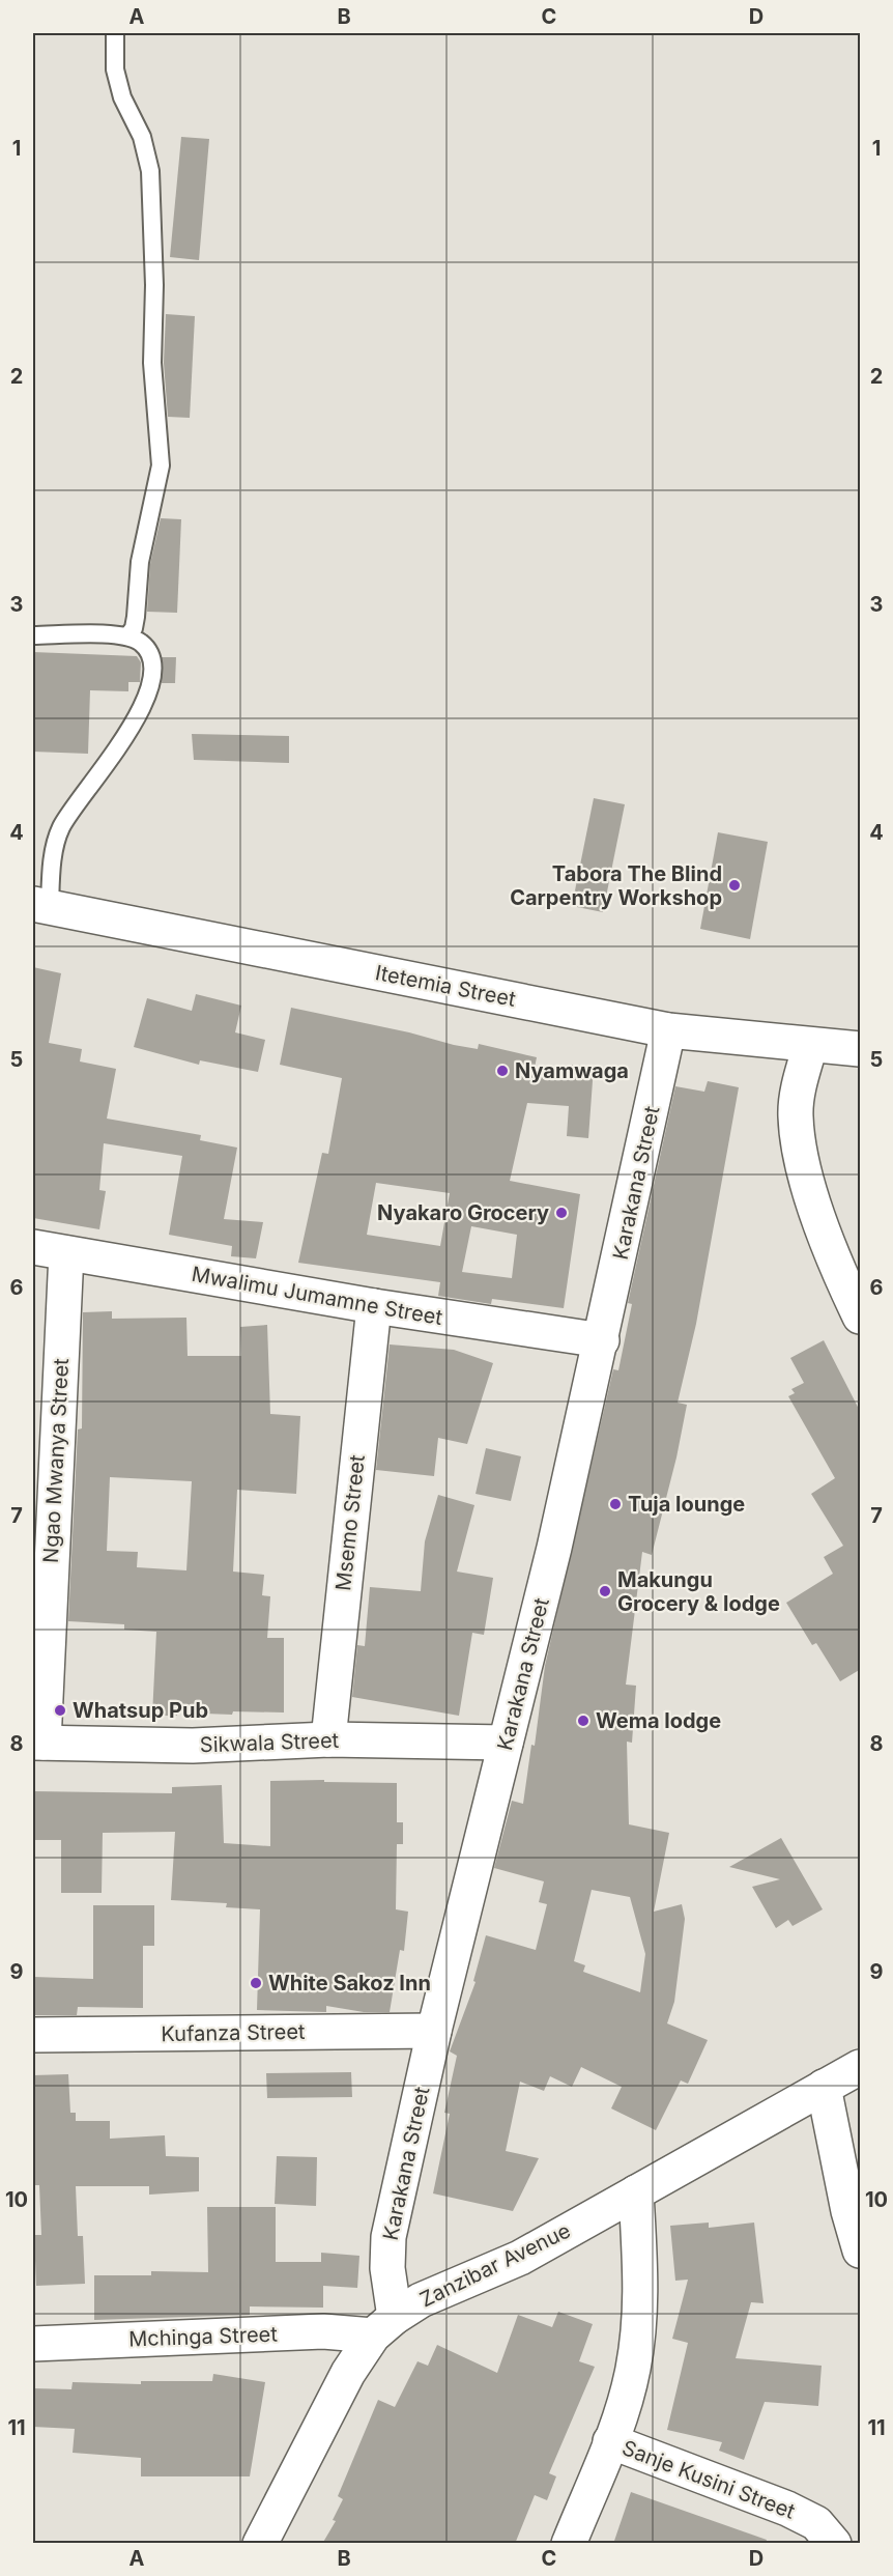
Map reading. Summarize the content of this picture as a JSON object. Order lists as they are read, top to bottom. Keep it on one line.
{"streets":{"street":["Itetemia Street","Karakana Street","Mwalimu Jumamne Street","Ngao Mwanya Street","Msemo Street","Sikwala Street","Kufanza Street","Zanzibar Avenue","Mchinga Street","Sanje Kusini Street"]},"crossings":[["Itetemia Street","Karakana Street"],["Karakana Street","Mwalimu Jumamne Street"],["Karakana Street","Sikwala Street"],["Karakana Street","Kufanza Street"],["Karakana Street","Zanzibar Avenue"],["Karakana Street","Mchinga Street"],["Mwalimu Jumamne Street","Ngao Mwanya Street"],["Mwalimu Jumamne Street","Msemo Street"],["Ngao Mwanya Street","Sikwala Street"],["Msemo Street","Sikwala Street"],["Zanzibar Avenue","Mchinga Street"]],"places":["Tabora The Blind Carpentry Workshop","Nyamwaga","Nyakaro Grocery","Tuja lounge","Makungu Grocery & lodge","Whatsup Pub","Wema lodge","White Sakoz Inn"],"grid":{"columns":["A","B","C","D"],"rows":["1","2","3","4","5","6","7","8","9","10","11"]}}
